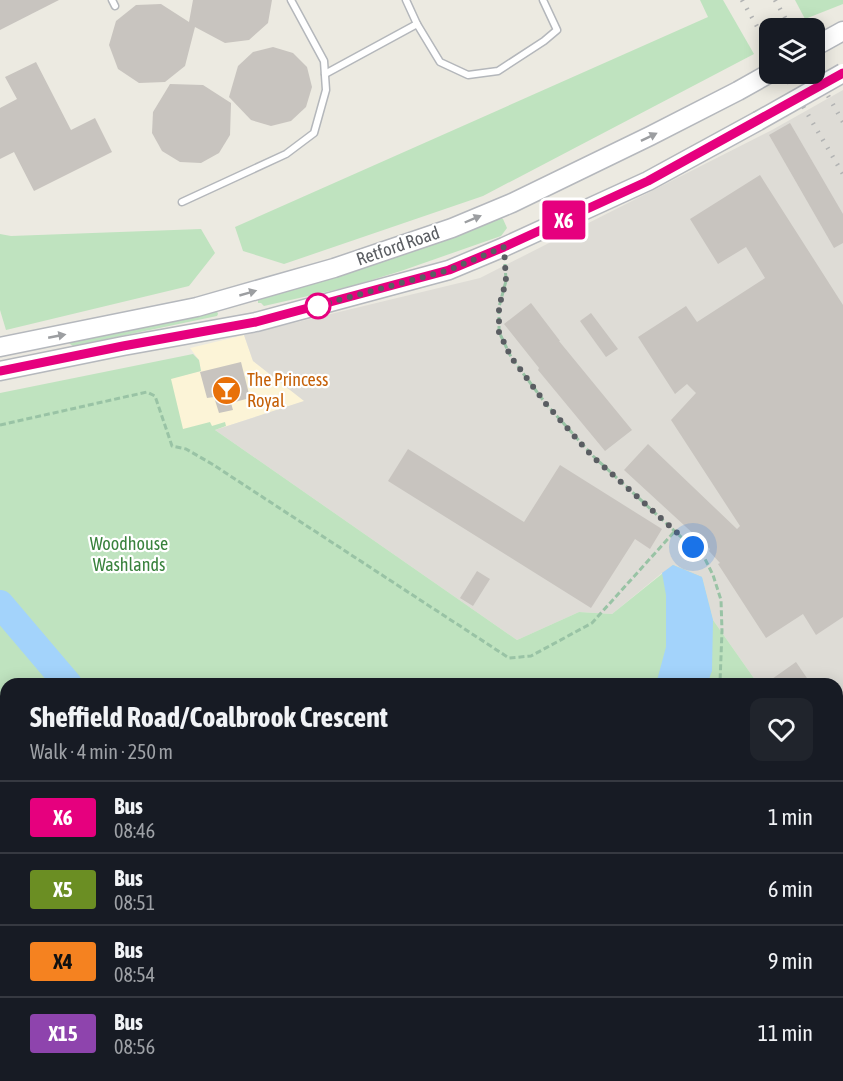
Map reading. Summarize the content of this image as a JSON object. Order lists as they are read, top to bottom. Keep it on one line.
{"streets":{"main road":["Retford Road"]},"parks":["Woodhouse Washlands"],"places":{"bar":["The Princess Royal"]},"lines":["bus line X6"],"page":{"on_map":"X6","heading":["Sheffield Road/Coalbrook Crescent","Walk · 4 min · 250 m"],"list":[{"mark":"X6","name":"Bus","note":"08:46","value":"1 min"},{"mark":"X5","name":"Bus","note":"08:51","value":"6 min"},{"mark":"X4","name":"Bus","note":"08:54","value":"9 min"},{"mark":"X15","name":"Bus","note":"08:56","value":"11 min"}]}}
